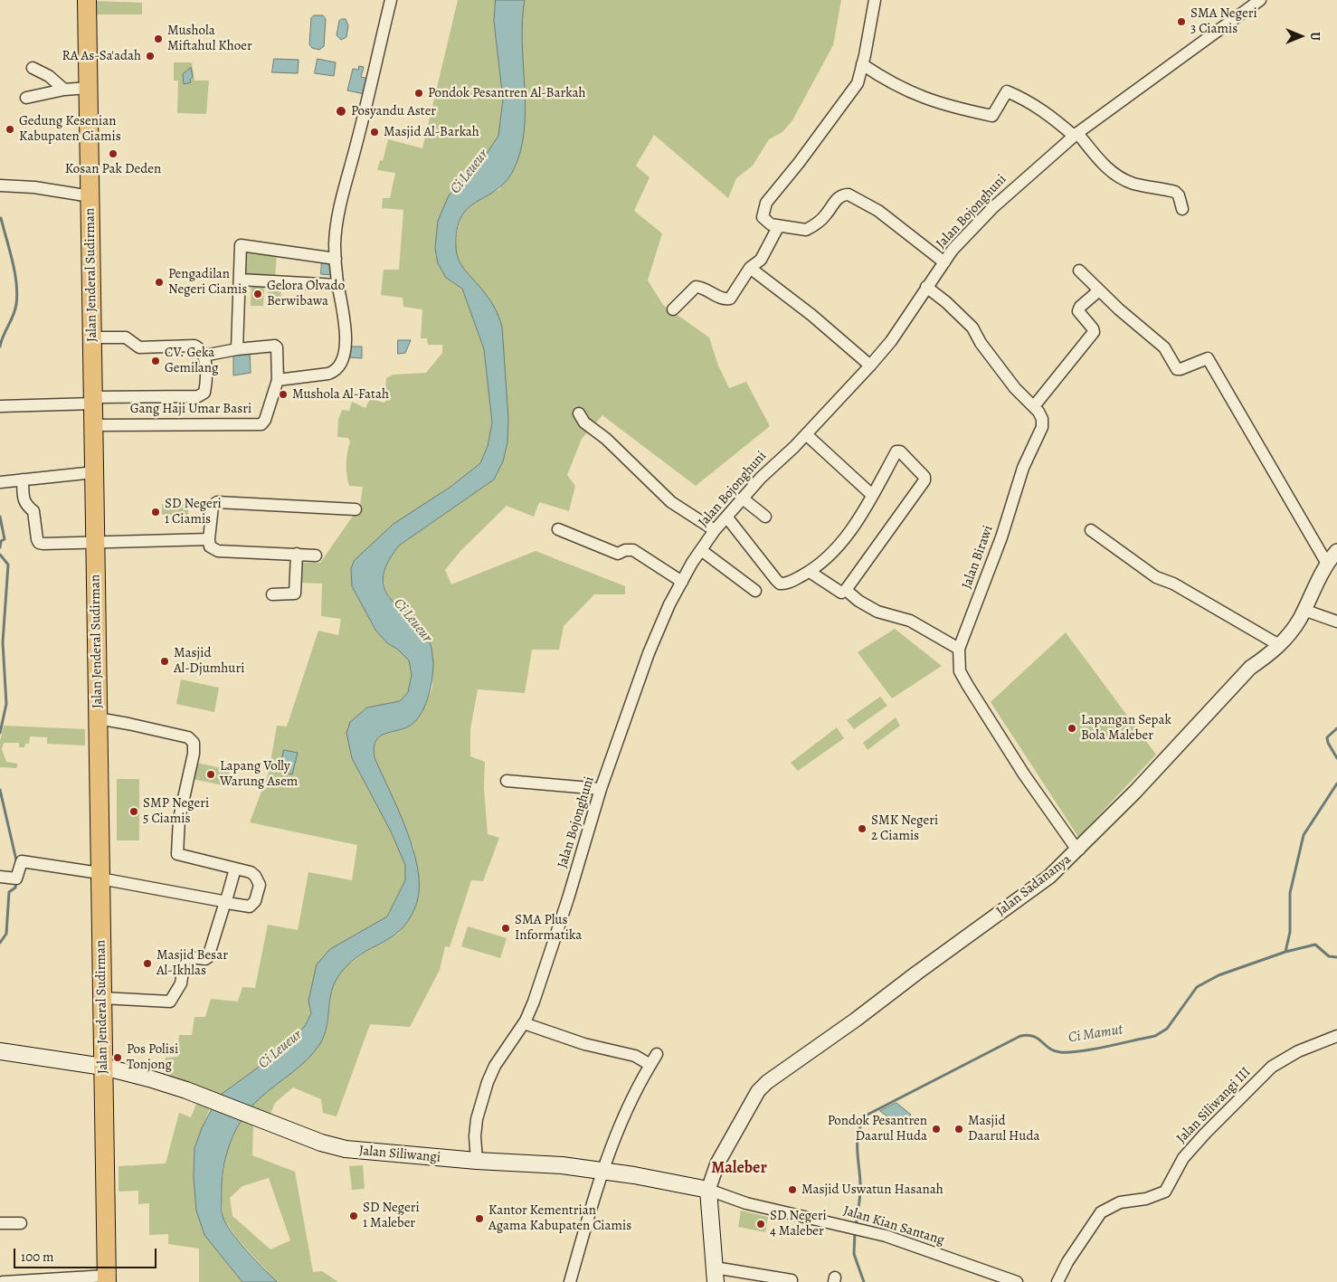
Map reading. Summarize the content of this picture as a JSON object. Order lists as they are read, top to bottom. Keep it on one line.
{"streets":{"highway":["Jalan Jenderal Sudirman"],"main road":["Jalan Siliwangi"],"street":["Jalan Bojonghuni","Gang Haji Umar Basri","Jalan Birawi","Jalan Sadananya","Jalan Siliwangi III","Jalan Kian Santang"]},"crossings":[["Jalan Bojonghuni","Jalan Birawi"],["Jalan Bojonghuni","Jalan Siliwangi"],["Jalan Jenderal Sudirman","Gang Haji Umar Basri"],["Jalan Jenderal Sudirman","Jalan Siliwangi"],["Jalan Birawi","Jalan Sadananya"],["Jalan Sadananya","Jalan Siliwangi"],["Jalan Sadananya","Jalan Kian Santang"],["Jalan Siliwangi","Jalan Kian Santang"]],"districts":["Maleber"],"water":["Ci Leueur","Ci Mamut"],"places":["SMA Negeri 3 Ciamis","Mushola Miftahul Khoer","RA As-Sa'adah","Pondok Pesantren Al-Barkah","Posyandu Aster","Gedung Kesenian Kabupaten Ciamis","Masjid Al-Barkah","Kosan Pak Deden","Pengadilan Negeri Ciamis","Gelora Olvado Berwibawa","CV. Geka Gemilang","Mushola Al-Fatah","SD Negeri 1 Ciamis","Masjid Al-Djumhuri","Lapangan Sepak Bola Maleber","Lapang Volly Warung Asem","SMP Negeri 5 Ciamis","SMK Negeri 2 Ciamis","SMA Plus Informatika","Masjid Besar Al-Ikhlas","Pos Polisi Tonjong","Pondok Pesantren Daarul Huda","Masjid Daarul Huda","Masjid Uswatun Hasanah","SD Negeri 1 Maleber","Kantor Kementrian Agama Kabupaten Ciamis","SD Negeri 4 Maleber"],"scale_bar":"100 m","north":"right"}
